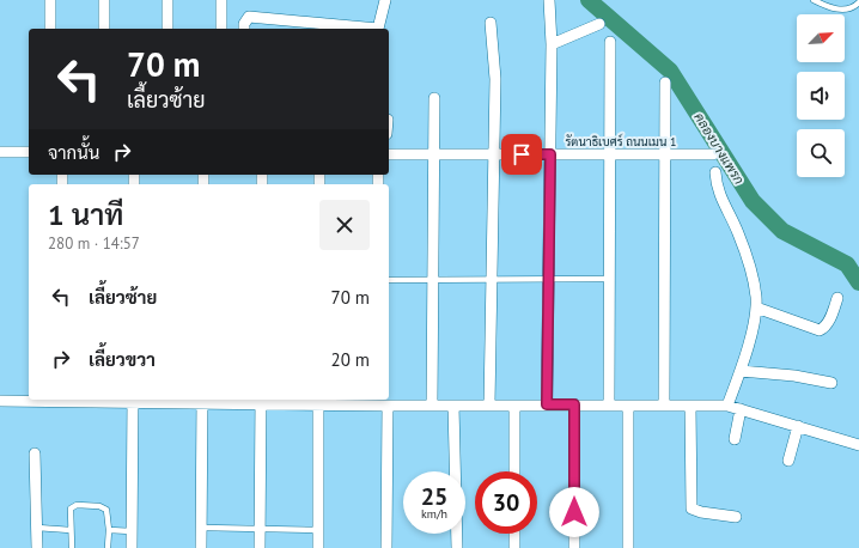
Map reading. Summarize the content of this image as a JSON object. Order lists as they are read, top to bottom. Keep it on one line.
{"streets":{"street":["รัตนาธิเบศร์ ถนนเมน 1"]},"water":["คลองบางแพรก"],"north":"top right","page":{"turn":["70 m","เลี้ยวซ้าย"],"then":"จากนั้น","heading":["1 นาที","280 m · 14:57"],"list":[{"name":"เลี้ยวซ้าย","value":"70 m"},{"name":"เลี้ยวขวา","value":"20 m"}],"speed":"25 km/h","limit":"30"}}
